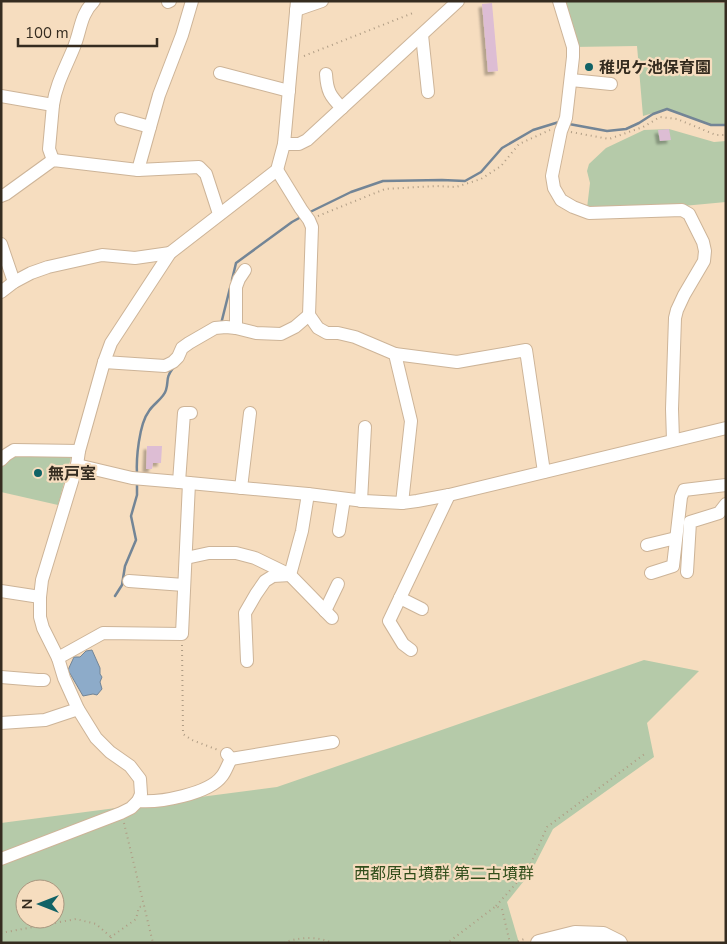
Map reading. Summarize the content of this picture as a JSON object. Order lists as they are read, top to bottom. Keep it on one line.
{"parks":["西都原古墳群 第二古墳群"],"places":["稚児ケ池保育園","無戸室"],"scale_bar":"100 m","north":"left"}
